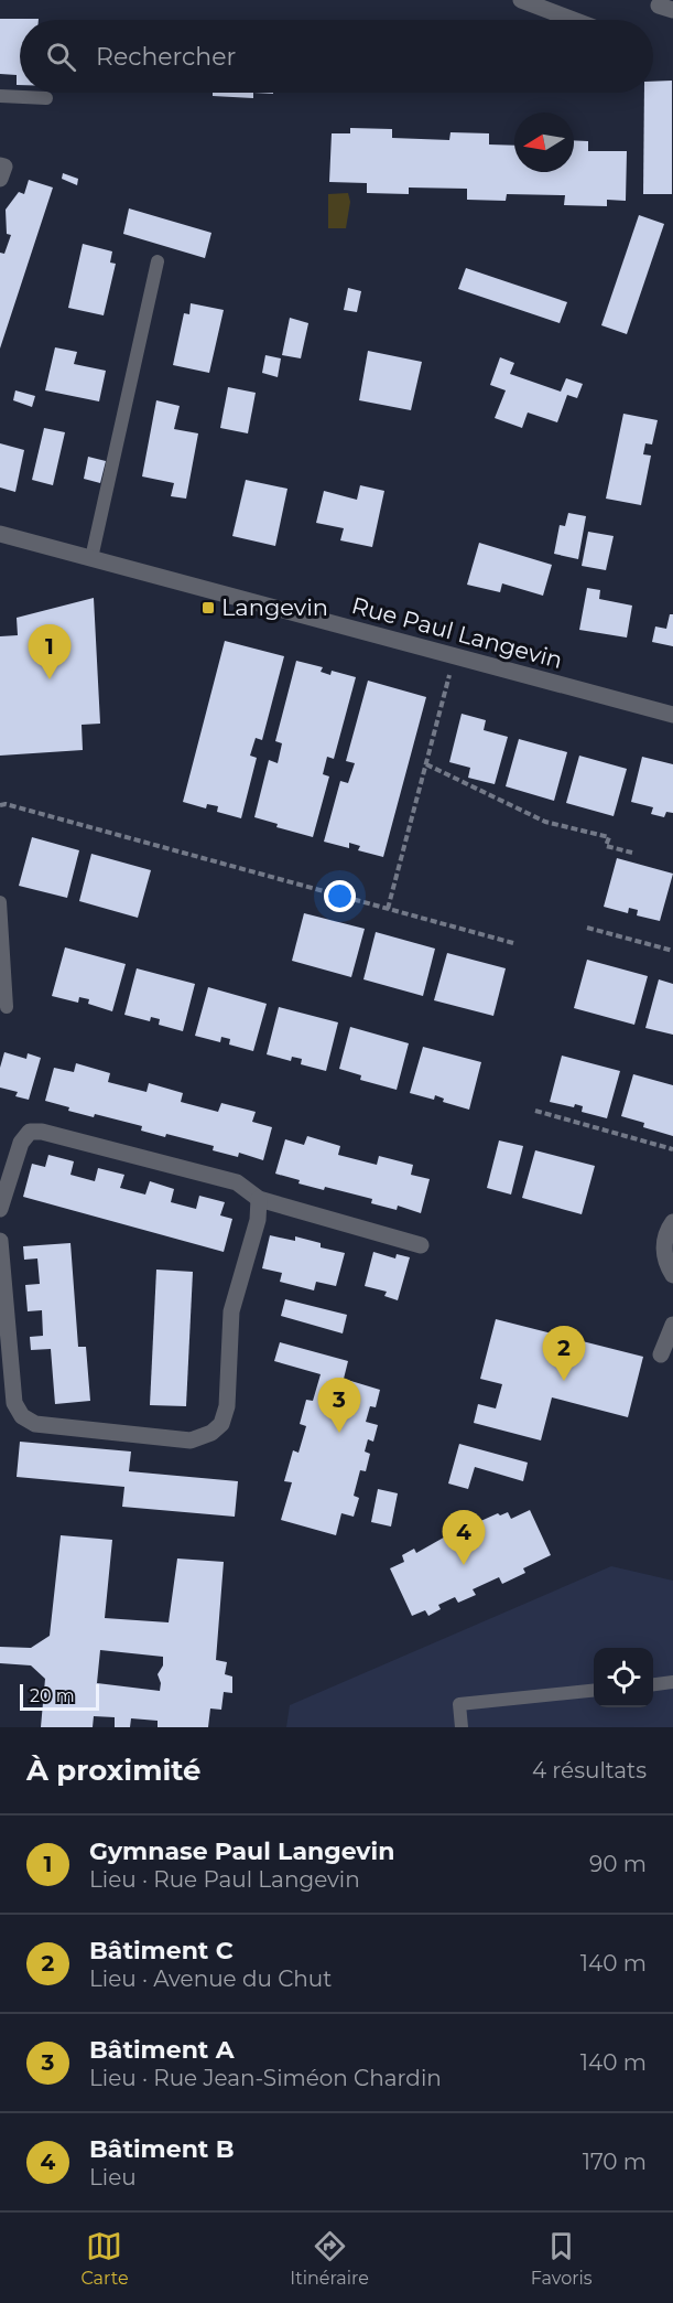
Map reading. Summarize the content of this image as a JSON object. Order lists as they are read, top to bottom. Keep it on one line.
{"streets":{"street":["Rue Paul Langevin"]},"places":{"transit":["Langevin"]},"scale_bar":"20 m","north":"left","page":{"search":"Rechercher","pins":["1","2","3","4"],"scale":"20 m","heading":["À proximité","4 résultats"],"list":[{"mark":"1","name":"Gymnase Paul Langevin","note":"Lieu · Rue Paul Langevin","value":"90 m"},{"mark":"2","name":"Bâtiment C","note":"Lieu · Avenue du Chut","value":"140 m"},{"mark":"3","name":"Bâtiment A","note":"Lieu · Rue Jean-Siméon Chardin","value":"140 m"},{"mark":"4","name":"Bâtiment B","note":"Lieu","value":"170 m"}],"nav":["Carte","Itinéraire","Favoris"]}}
